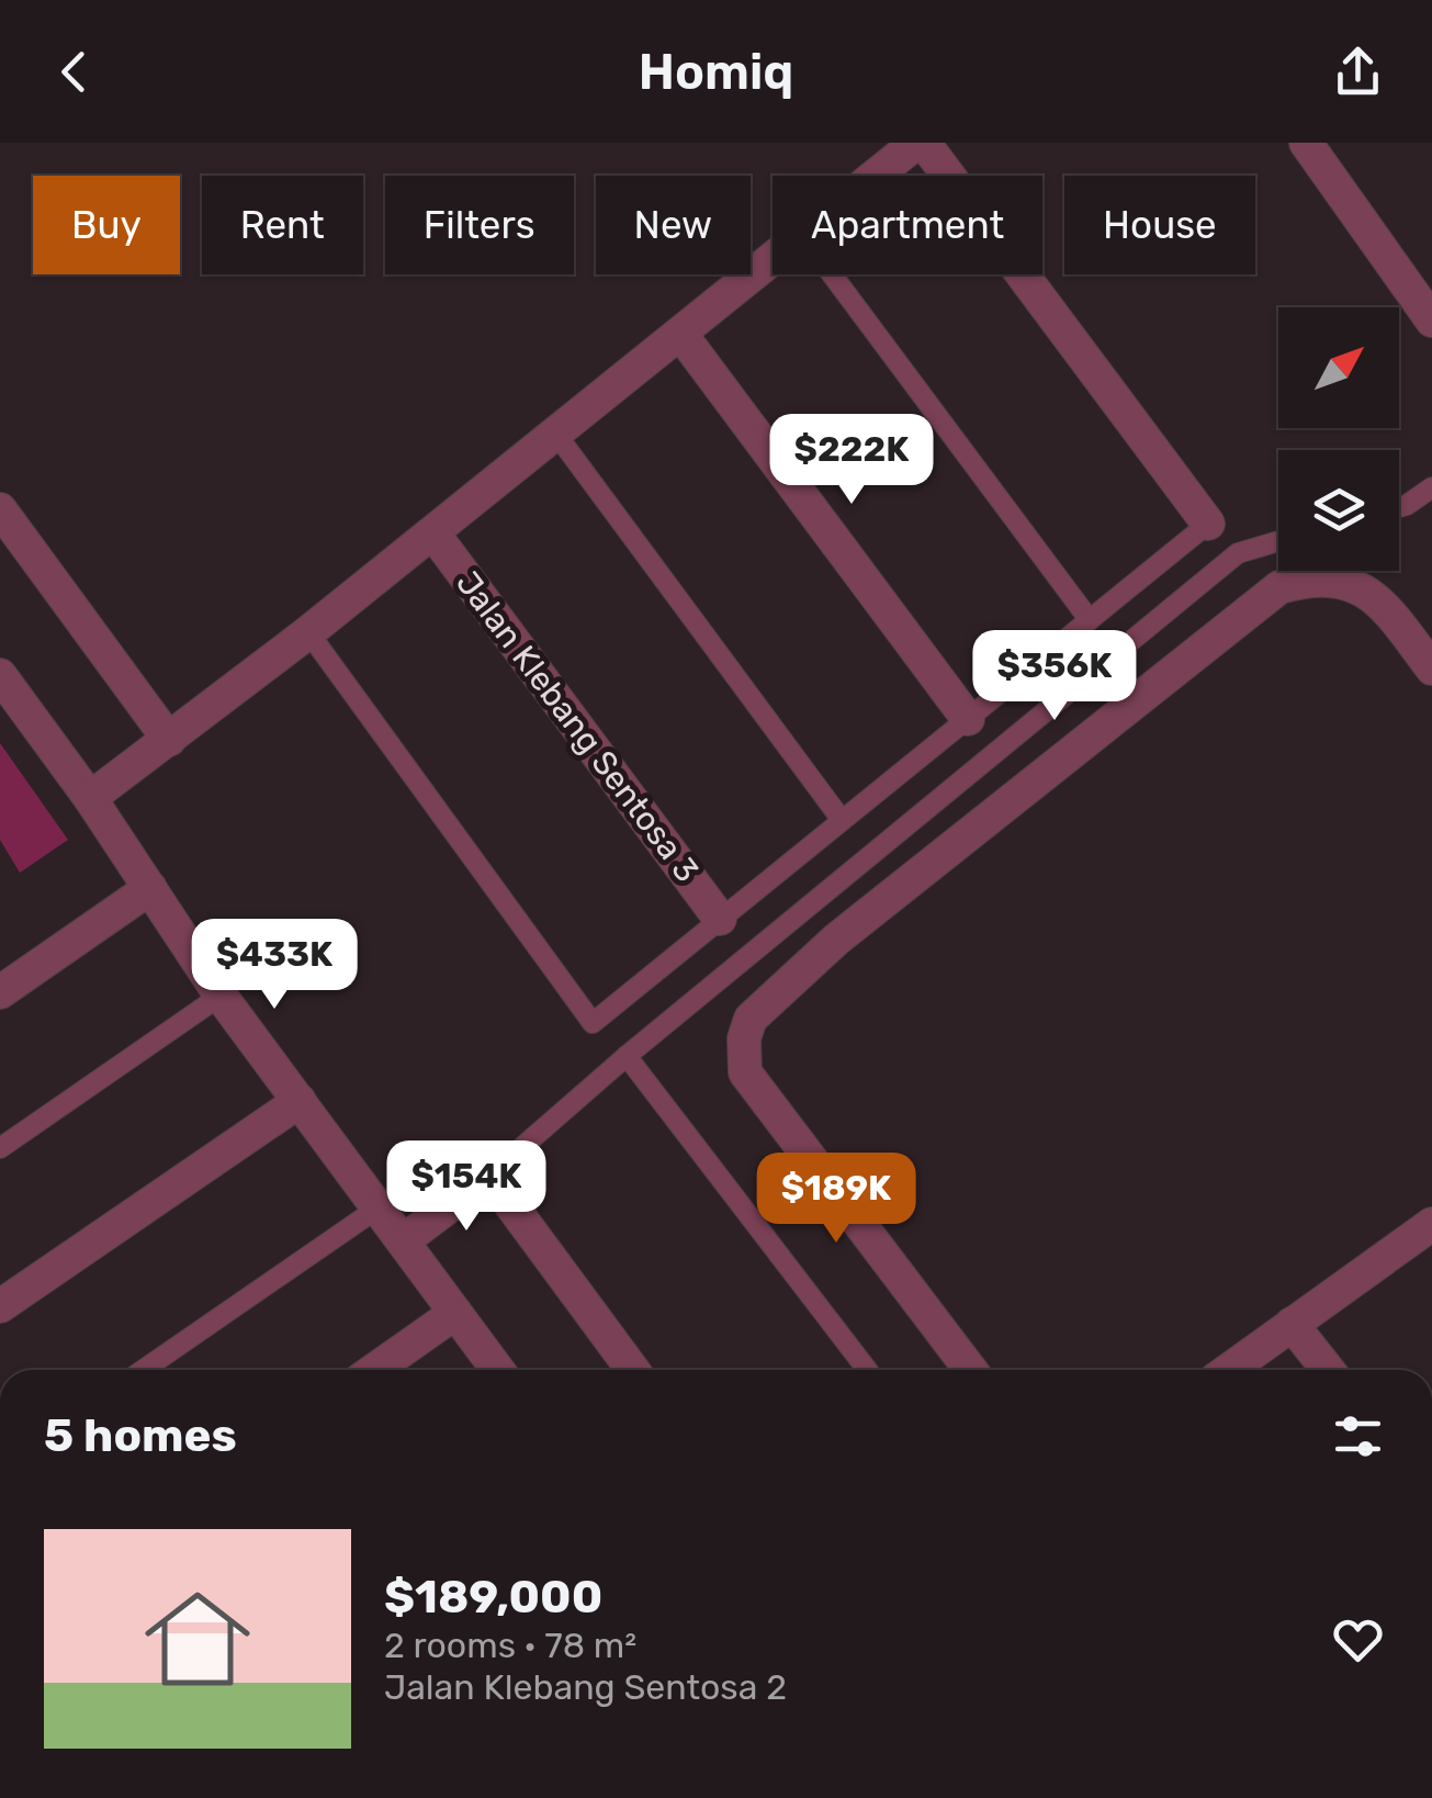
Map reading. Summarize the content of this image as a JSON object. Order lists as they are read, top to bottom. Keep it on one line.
{"streets":{"street":["Jalan Klebang Sentosa 3"]},"north":"top right","page":{"header":"Homiq","chip":["Buy","Rent","Filters","New","Apartment","House"],"price":["$222K","$356K","$433K","$154K","$189K"],"heading":"5 homes","list":[{"name":"$189,000","note":"2 rooms · 78 m² · Jalan Klebang Sentosa 2"}]}}
